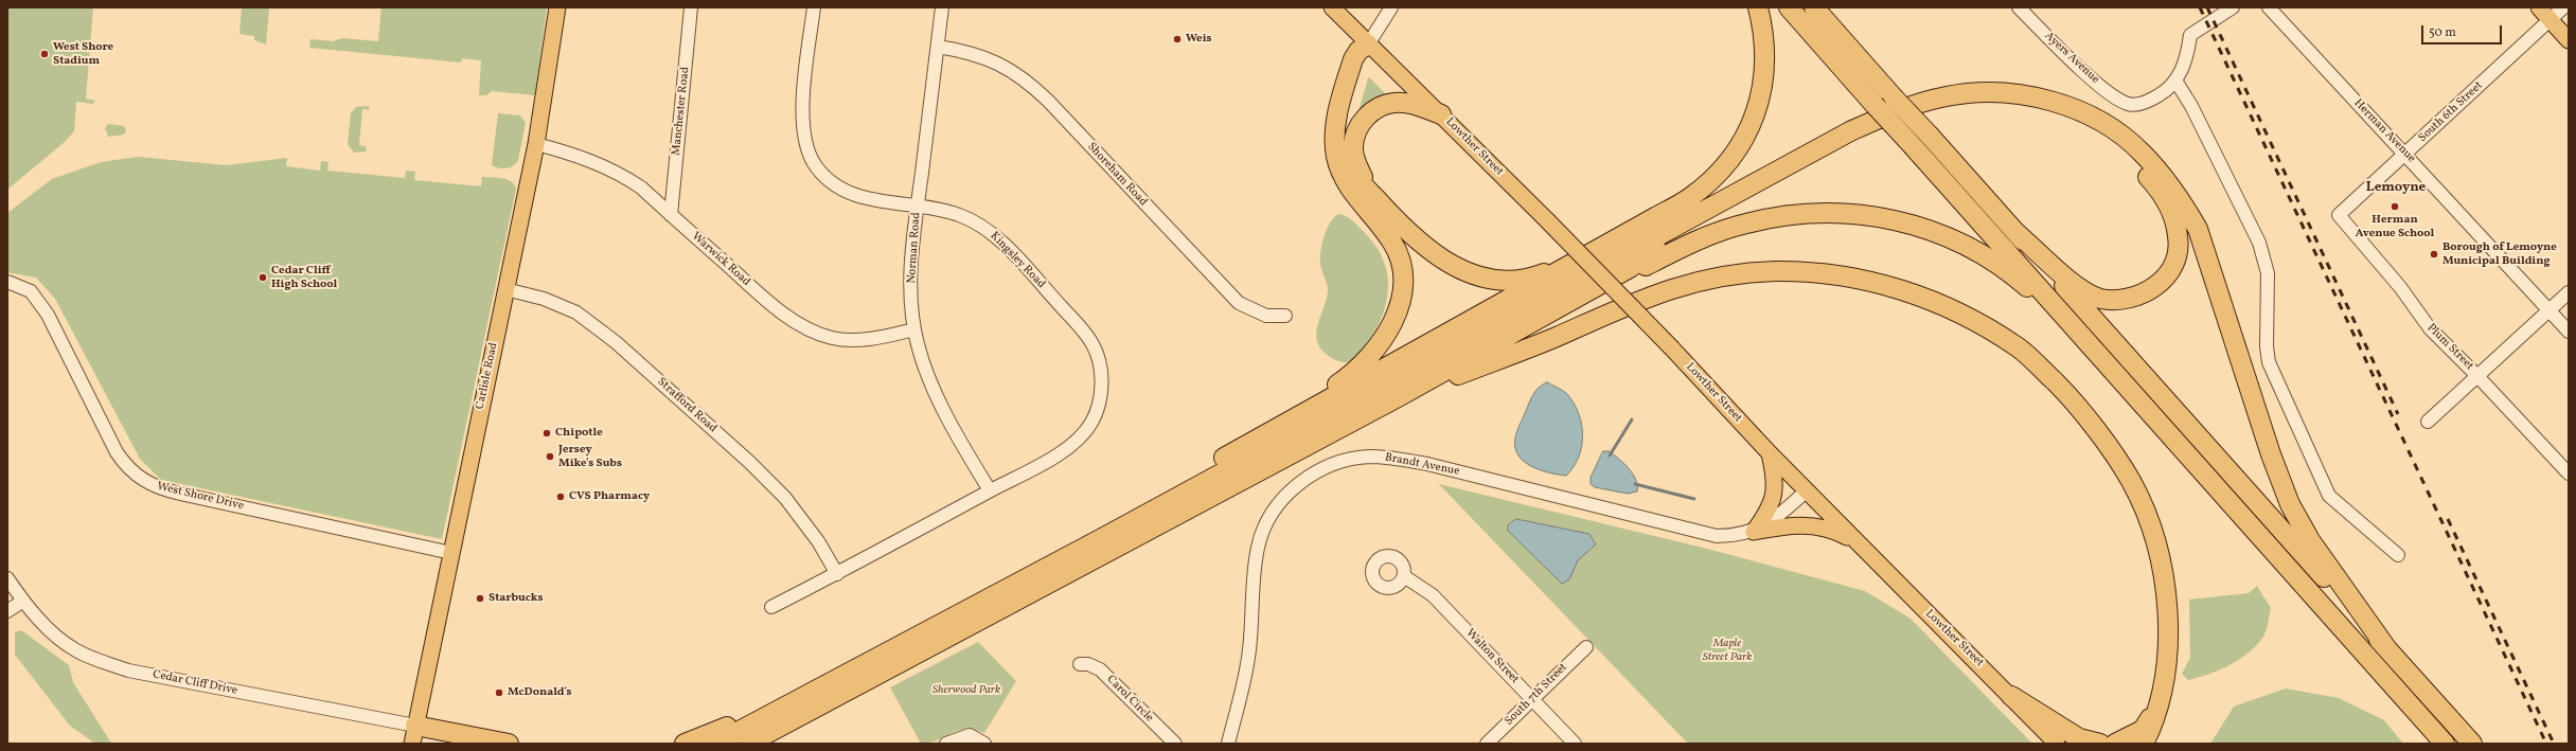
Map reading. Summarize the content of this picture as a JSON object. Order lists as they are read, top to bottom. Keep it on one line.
{"streets":{"main road":["Lowther Street","Carlisle Road"],"street":["Ayers Avenue","Manchester Road","South 6th Street","Herman Avenue","Shoreham Road","Norman Road","Warwick Road","Kingsley Road","Plum Street","Strafford Road","Brandt Avenue","West Shore Drive","Walton Street","Cedar Cliff Drive","South 7th Street","Carol Circle"]},"crossings":[["Manchester Road","Warwick Road"],["South 6th Street","Herman Avenue"],["South 6th Street","Plum Street"],["Lowther Street","Brandt Avenue"],["Shoreham Road","Norman Road"],["Norman Road","Warwick Road"],["Norman Road","Kingsley Road"],["Warwick Road","Carlisle Road"],["Kingsley Road","Strafford Road"],["Carlisle Road","Strafford Road"],["Carlisle Road","West Shore Drive"],["Carlisle Road","Cedar Cliff Drive"],["Walton Street","South 7th Street"]],"districts":["Lemoyne"],"parks":["Maple Street Park","Sherwood Park"],"places":["Weis","West Shore Stadium","Herman Avenue School","Borough of Lemoyne Municipal Building","Cedar Cliff High School","Chipotle","Jersey Mike's Subs","CVS Pharmacy","Starbucks","McDonald's"],"scale_bar":"50 m"}
